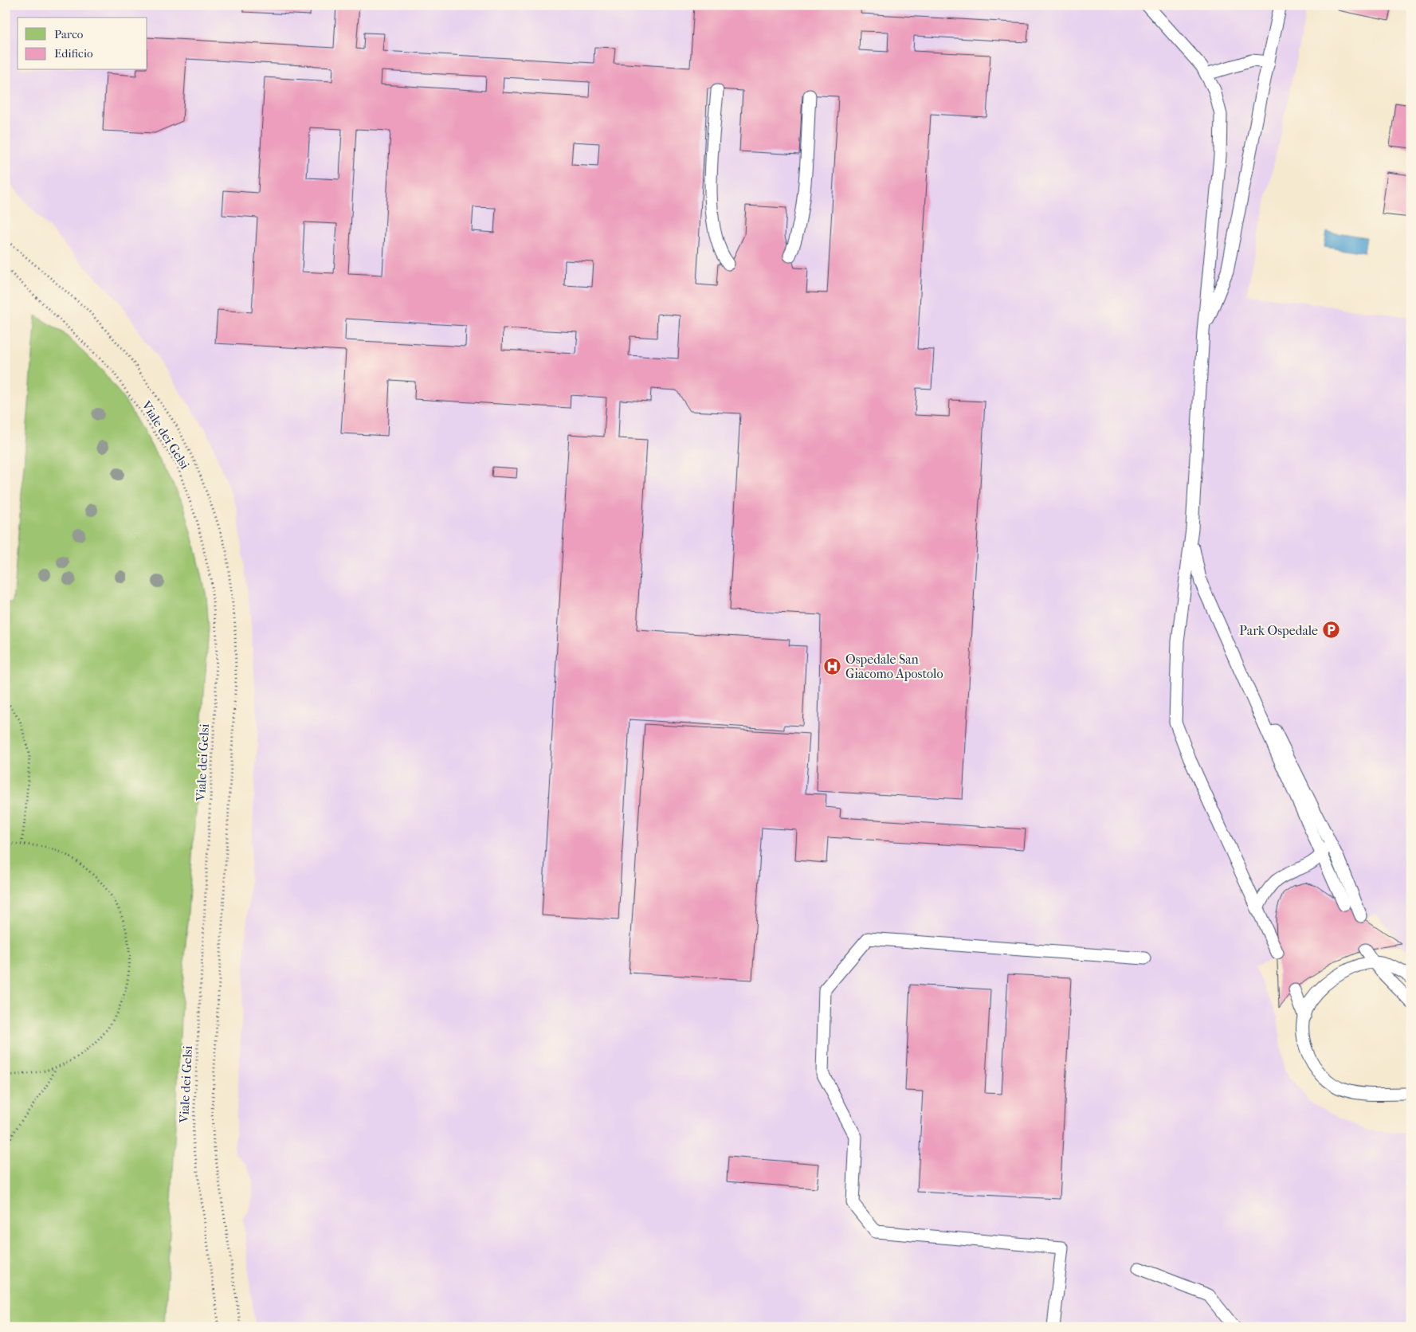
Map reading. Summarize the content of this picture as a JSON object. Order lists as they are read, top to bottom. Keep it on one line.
{"streets":{"path":["Viale dei Gelsi"]},"places":{"parking":["Park Ospedale"],"hospital":["Ospedale San Giacomo Apostolo"]},"legend":["Parco","Edificio"]}
